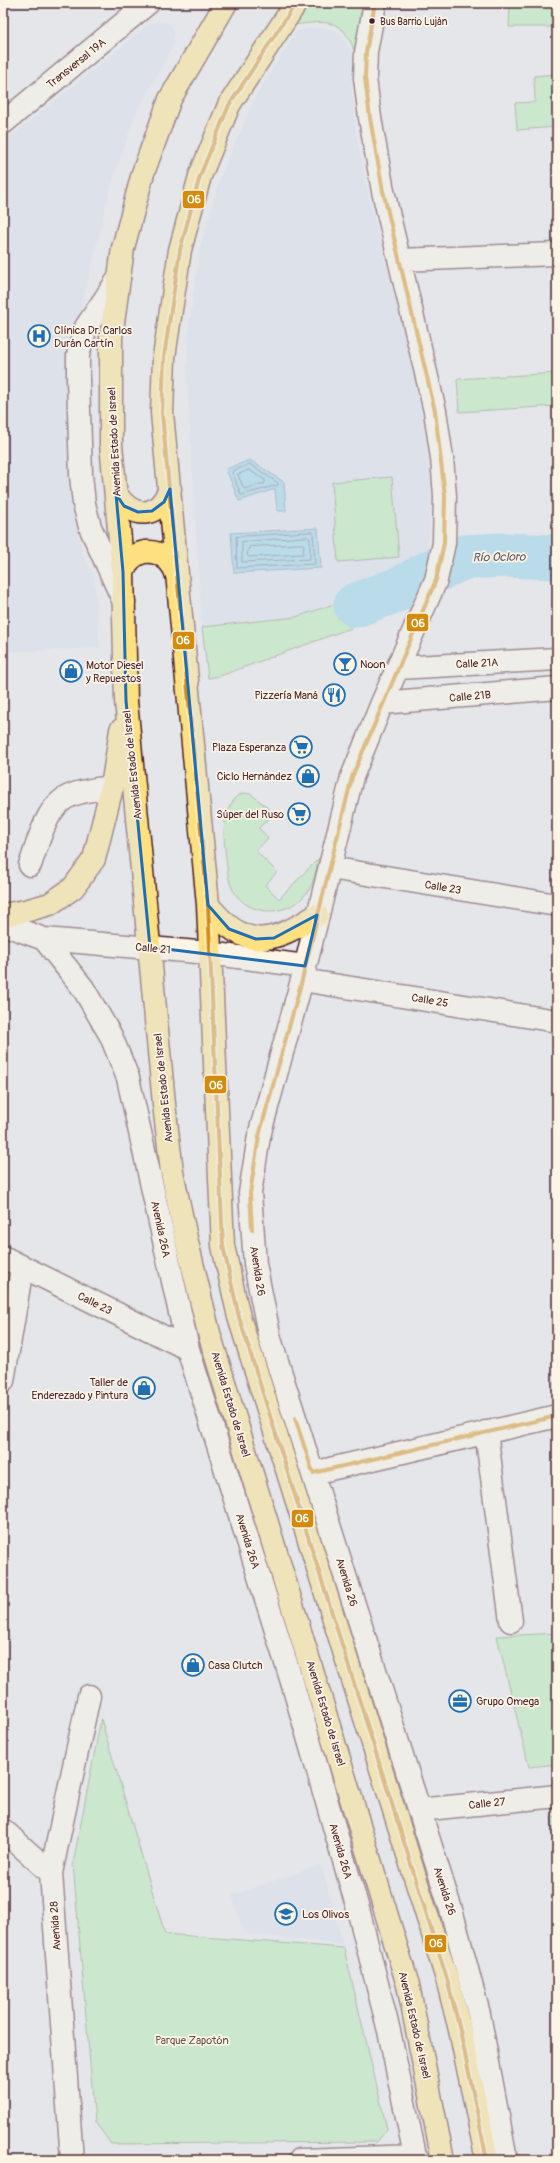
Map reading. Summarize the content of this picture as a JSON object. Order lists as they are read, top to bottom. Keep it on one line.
{"streets":{"main road":["Avenida Estado de Israel"],"street":["Transversal 19A","Calle 21A","Calle 21B","Calle 23","Calle 21","Calle 25","Avenida 26A","Avenida 26","Calle 27","Avenida 28"]},"crossings":[["Avenida Estado de Israel","Calle 21"],["Calle 21A","Avenida 26"],["Calle 21B","Avenida 26"],["Calle 23","Avenida 26A"],["Calle 23","Avenida 26"],["Calle 21","Calle 25"],["Calle 21","Avenida 26A"],["Calle 21","Avenida 26"],["Calle 25","Avenida 26"],["Avenida 26","Calle 27"]],"water":["Río Ocloro"],"parks":["Parque Zapotón"],"places":{"other":["Bus Barrio Luján"],"hospital":["Clínica Dr. Carlos Durán Cartín"],"bar":["Noon"],"shop":["Motor Diesel y Repuestos","Ciclo Hernández","Taller de Enderezado y Pintura","Casa Clutch"],"restaurant":["Pizzería Maná"],"supermarket":["Plaza Esperanza","Súper del Ruso"],"office":["Grupo Omega"],"school or university":["Los Olivos"]},"lines":["transit line 06"]}
